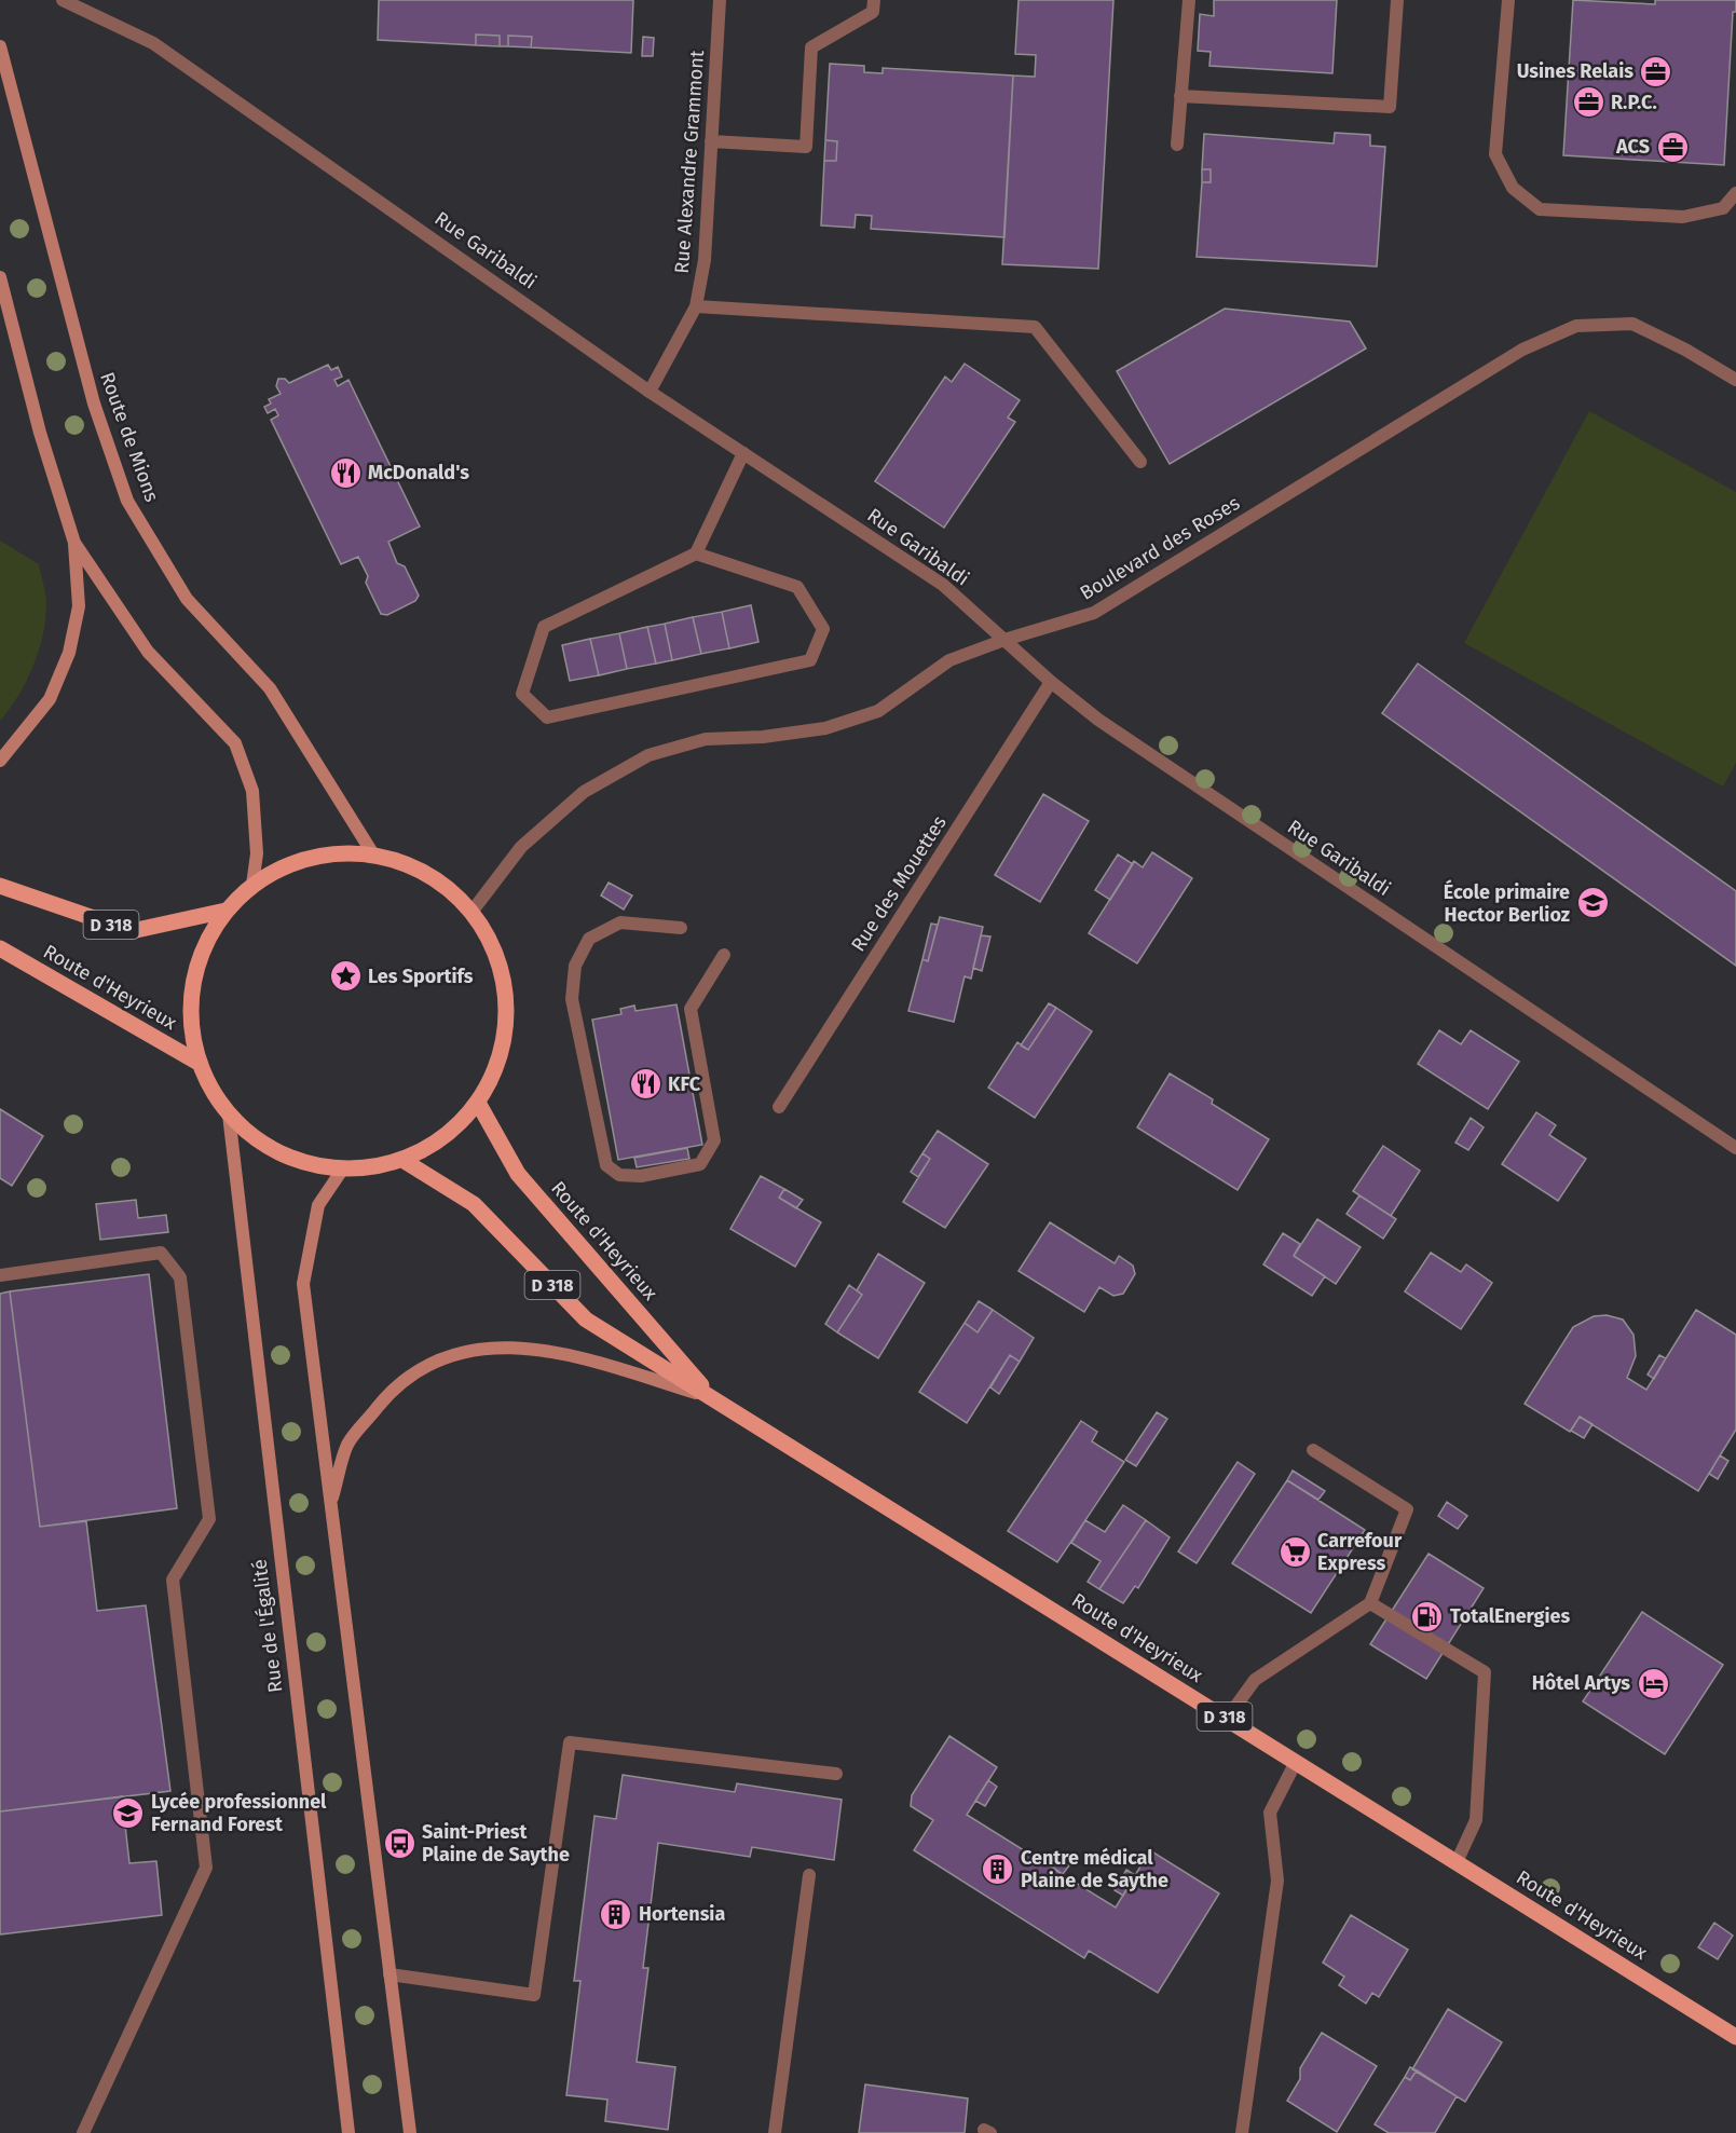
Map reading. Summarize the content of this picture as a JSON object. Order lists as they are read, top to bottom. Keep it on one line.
{"streets":{"main road":["D 318","Route d'Heyrieux"],"street":["Rue Alexandre Grammont","Rue Garibaldi","Route de Mions","Boulevard des Roses","Rue des Mouettes","Rue de l'Égalité"]},"crossings":[["Rue Alexandre Grammont","Rue Garibaldi"],["Rue Garibaldi","Boulevard des Roses"],["Rue Garibaldi","Rue des Mouettes"]],"places":{"office":["Usines Relais","R.P.C.","ACS"],"restaurant":["McDonald's","KFC"],"school or university":["École primaire Hector Berlioz","Lycée professionnel Fernand Forest"],"place":["Les Sportifs"],"supermarket":["Carrefour Express"],"fuel station":["TotalEnergies"],"hotel":["Hôtel Artys"],"bus stop":["Saint-Priest Plaine de Saythe"],"building":["Centre médical Plaine de Saythe","Hortensia"]}}
